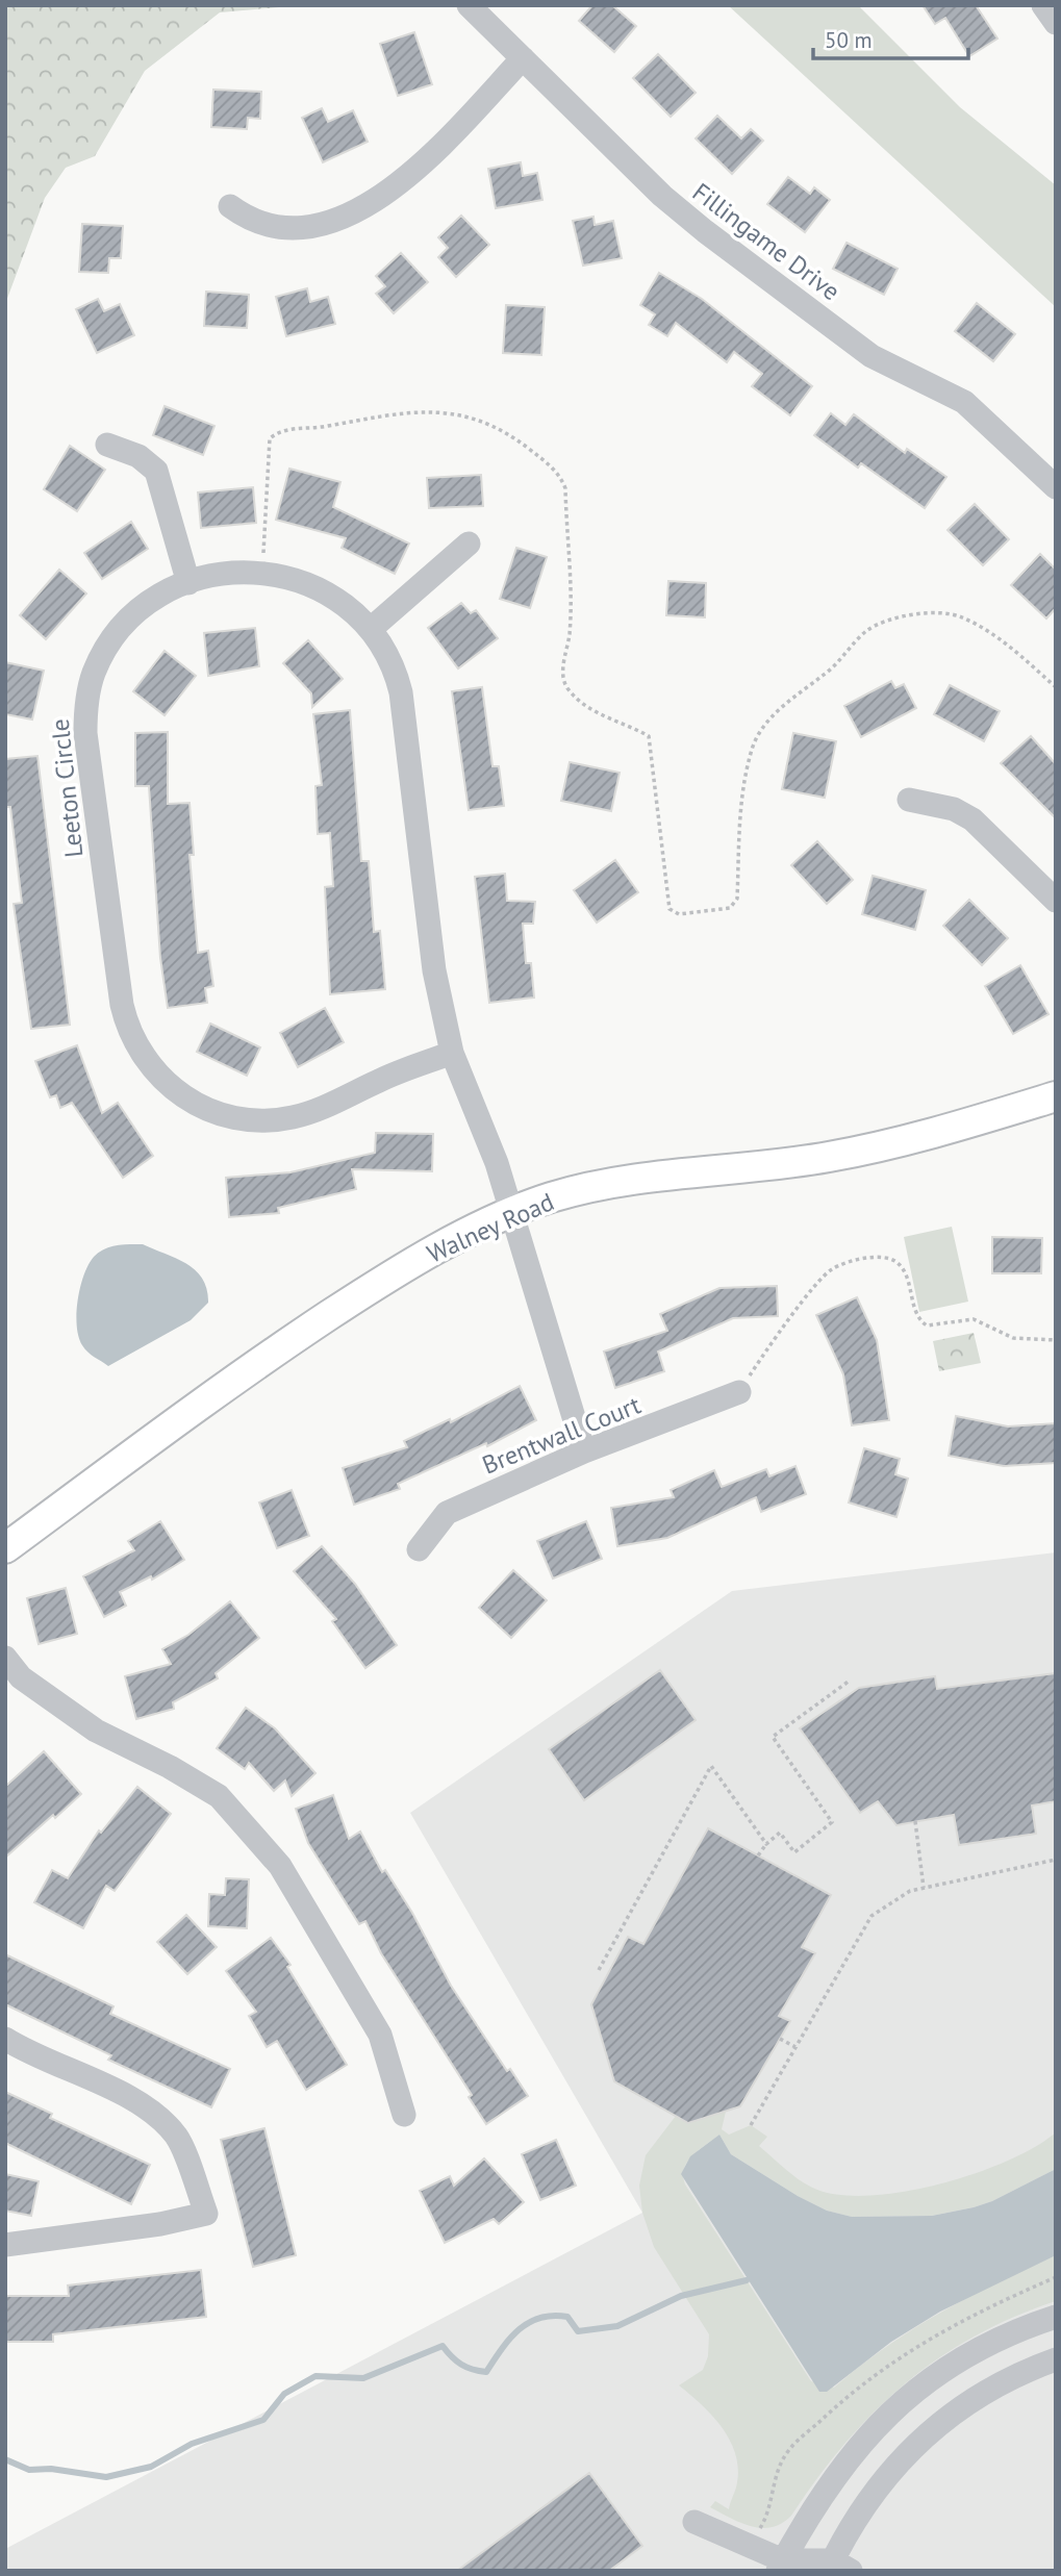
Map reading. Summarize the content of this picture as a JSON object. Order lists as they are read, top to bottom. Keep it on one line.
{"streets":{"main road":["Walney Road"],"street":["Fillingame Drive","Leeton Circle","Brentwall Court"]},"crossings":[["Leeton Circle","Walney Road"],["Leeton Circle","Brentwall Court"]],"scale_bar":"50 m"}
